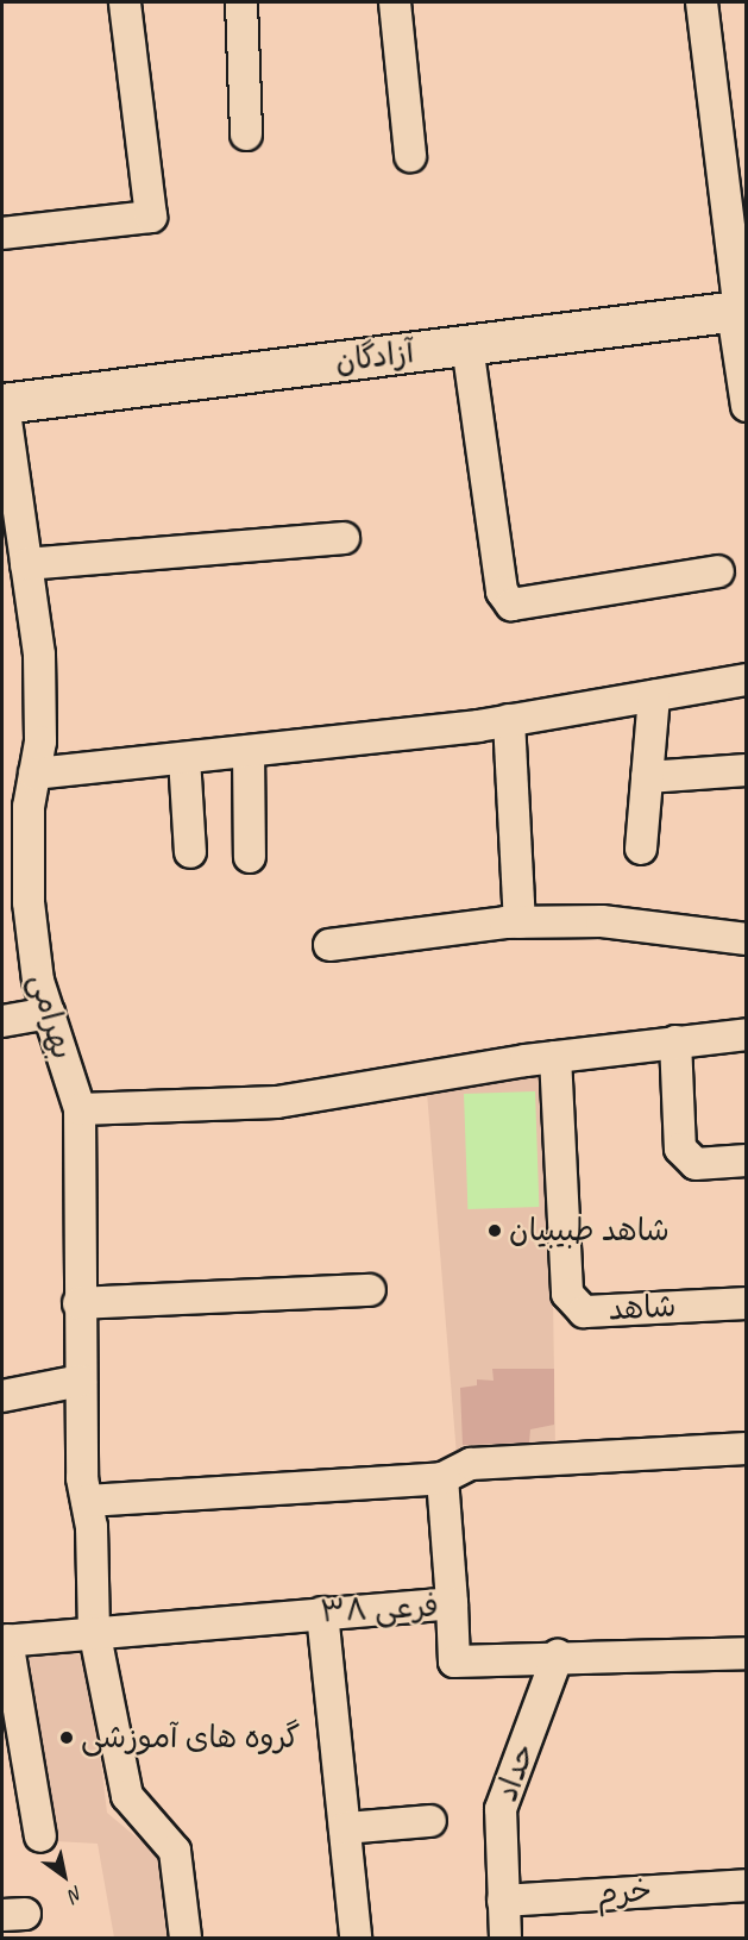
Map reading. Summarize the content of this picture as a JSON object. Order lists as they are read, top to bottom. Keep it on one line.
{"streets":{"main road":["آزادگان"],"street":["بهرامی","شاهد","فرعی ۳۸","حداد","خرم"]},"crossings":[["آزادگان","بهرامی"],["بهرامی","فرعی ۳۸"],["فرعی ۳۸","حداد"],["حداد","خرم"]],"places":["شاهد طبیبیان","گروه های آموزشی"],"north":"bottom right"}
